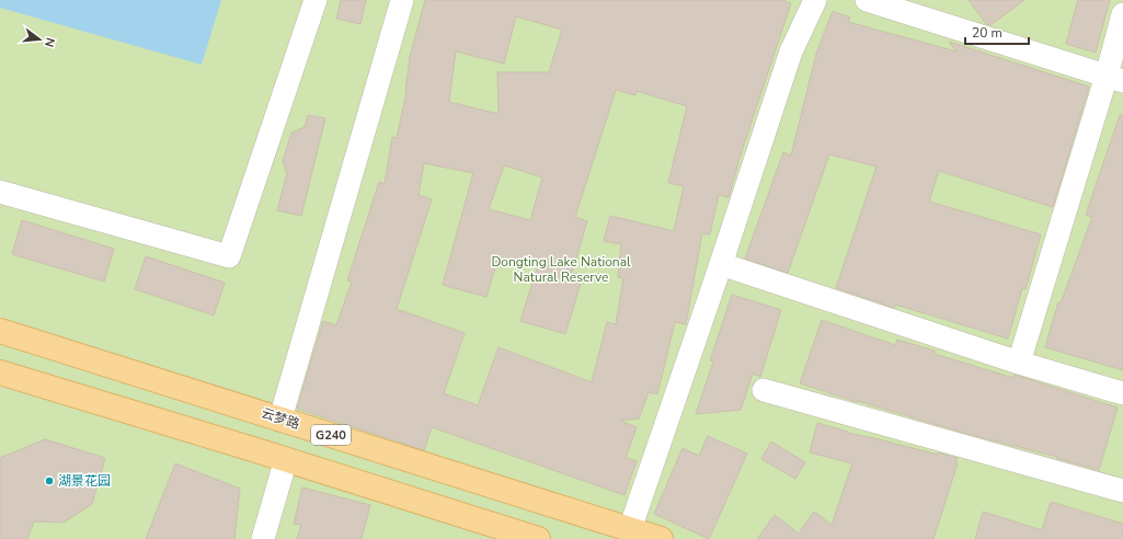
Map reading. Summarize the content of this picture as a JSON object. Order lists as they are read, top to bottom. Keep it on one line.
{"streets":{"main road":["云梦路","G240"]},"parks":["Dongting Lake National Natural Reserve"],"places":["湖景花园"],"scale_bar":"20 m","north":"right"}
